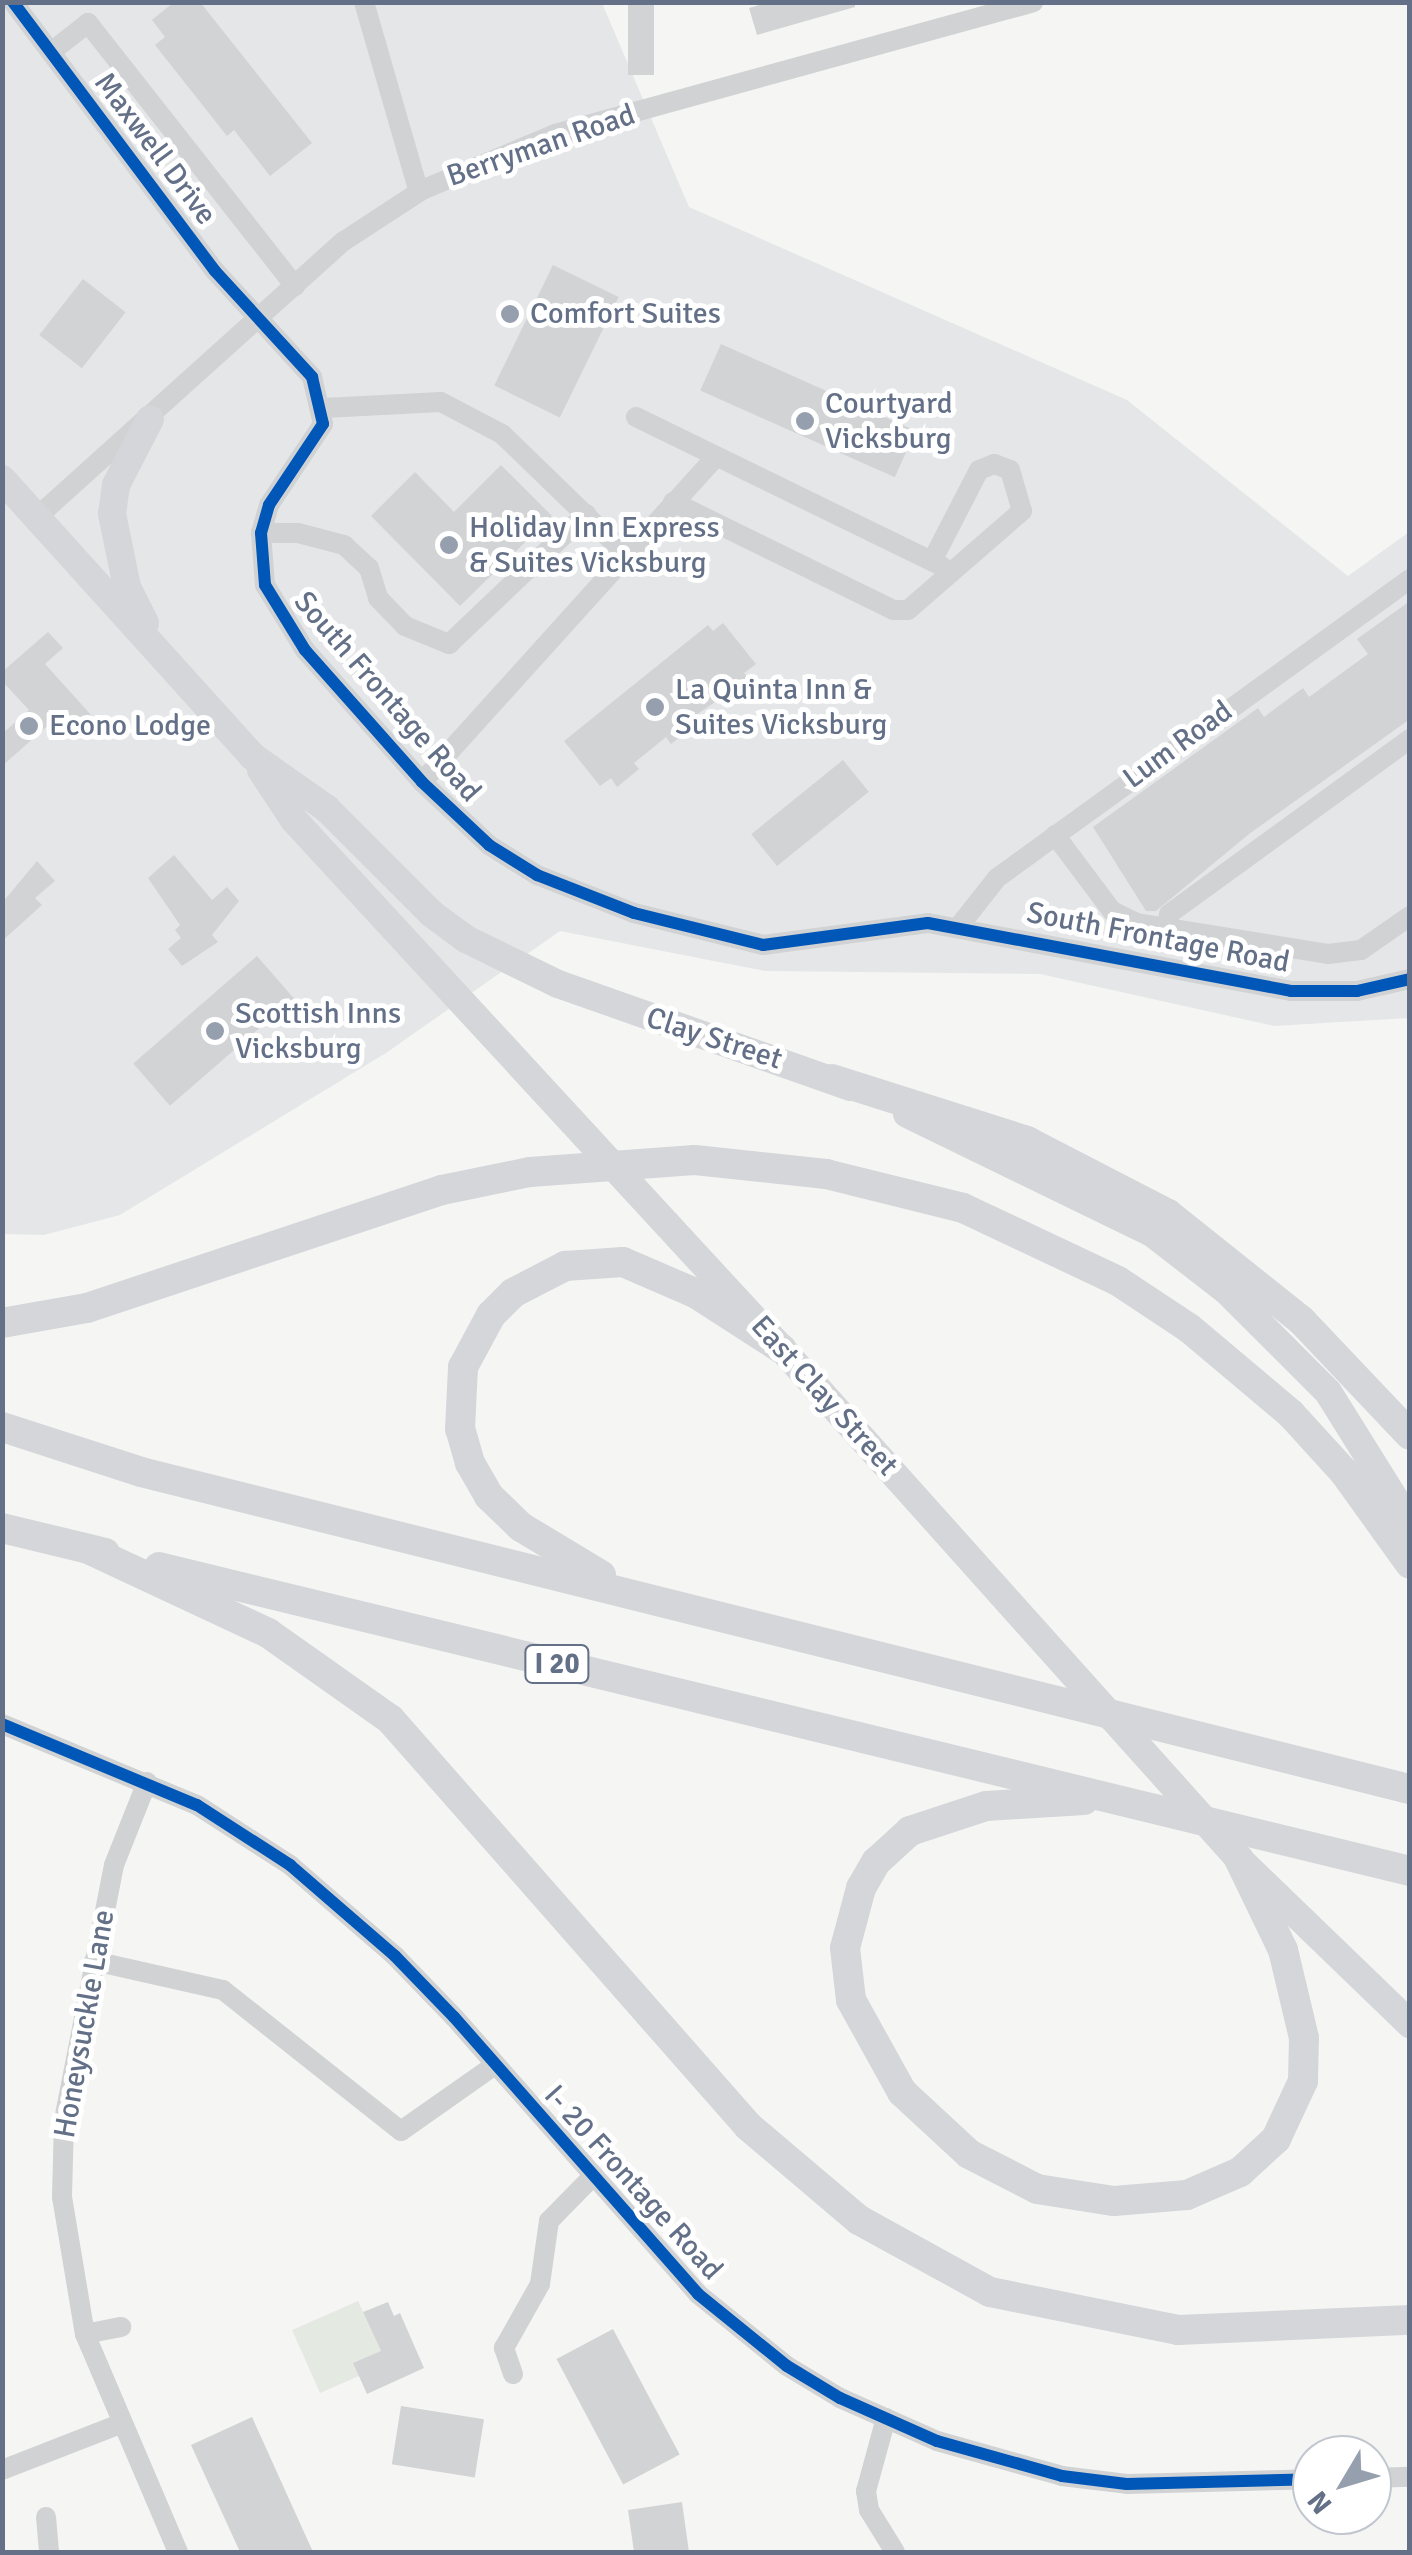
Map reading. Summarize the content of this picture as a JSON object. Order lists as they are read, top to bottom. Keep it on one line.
{"streets":{"highway":["I 20"],"main road":["Clay Street","East Clay Street"],"street":["Berryman Road","Maxwell Drive","South Frontage Road","Lum Road","Honeysuckle Lane","I- 20 Frontage Road"]},"crossings":[["Berryman Road","Maxwell Drive"],["Berryman Road","Clay Street"],["South Frontage Road","Lum Road"],["Clay Street","East Clay Street"],["Honeysuckle Lane","I- 20 Frontage Road"]],"places":["Comfort Suites","Courtyard Vicksburg","Holiday Inn Express & Suites Vicksburg","La Quinta Inn & Suites Vicksburg","Econo Lodge","Scottish Inns Vicksburg"],"north":"bottom left"}
